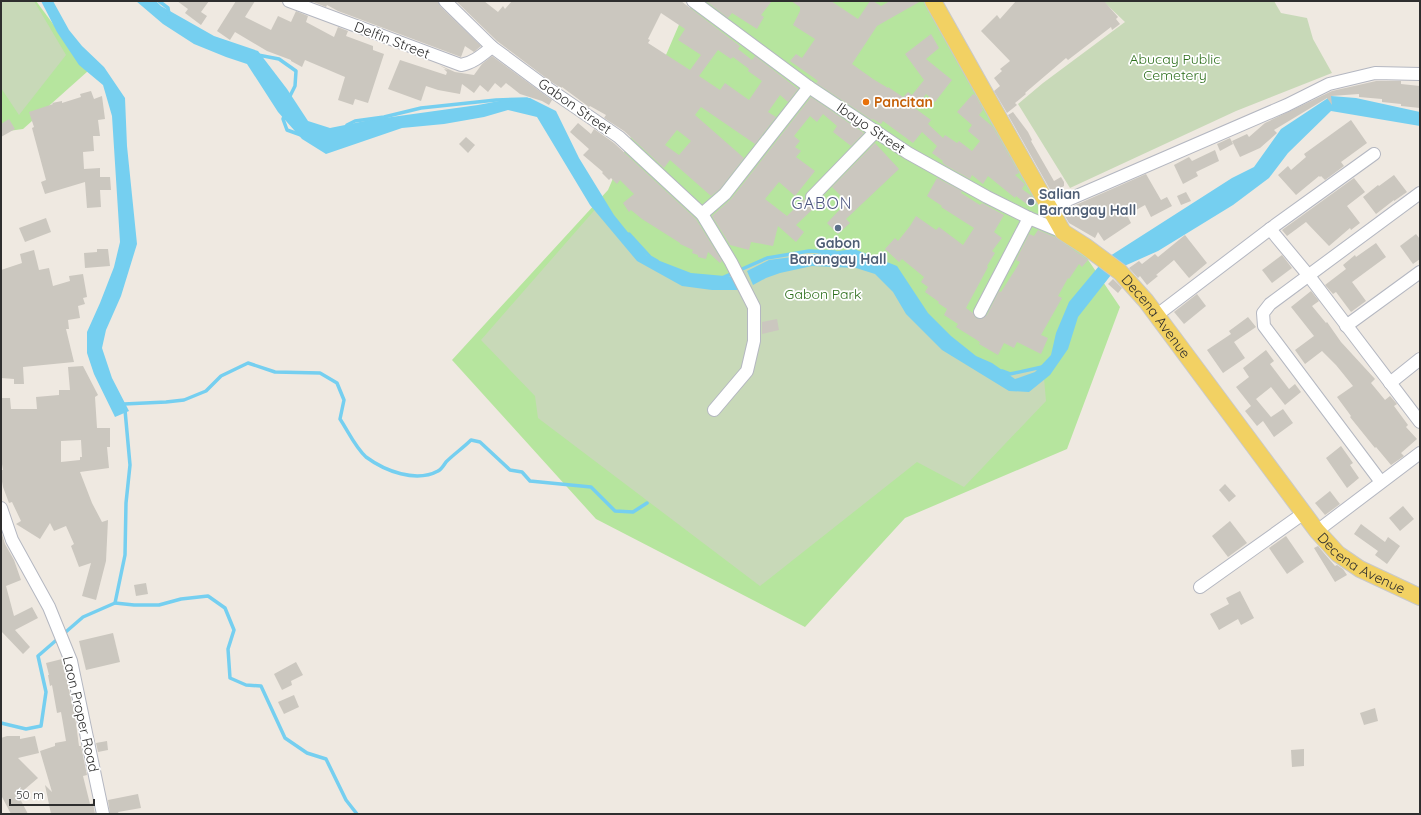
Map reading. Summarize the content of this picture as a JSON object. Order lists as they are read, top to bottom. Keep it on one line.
{"streets":{"main road":["Decena Avenue"],"street":["Delfin Street","Gabon Street","Ibayo Street","Laon Proper Road"]},"crossings":[["Delfin Street","Gabon Street"],["Ibayo Street","Decena Avenue"]],"districts":["GABON"],"parks":["Abucay Public Cemetery","Gabon Park"],"places":["Pancitan","Salian Barangay Hall","Gabon Barangay Hall"],"scale_bar":"50 m"}
